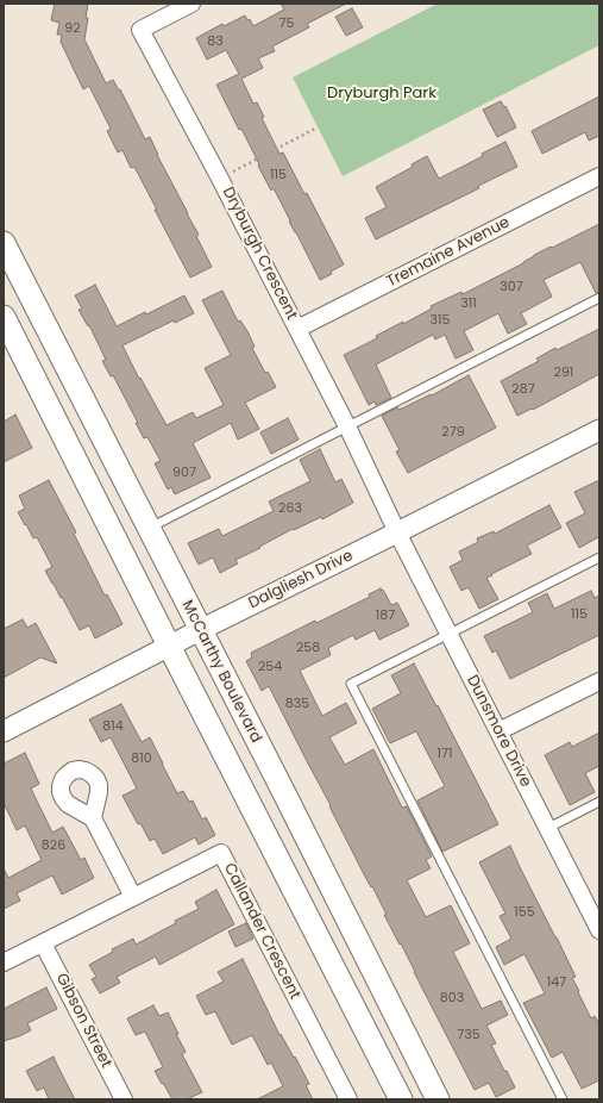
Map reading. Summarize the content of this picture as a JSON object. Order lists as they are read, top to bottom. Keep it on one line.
{"streets":{"main road":["McCarthy Boulevard"],"street":["Tremaine Avenue","Dryburgh Crescent","Dalgliesh Drive","Dunsmore Drive","Callander Crescent","Gibson Street"]},"crossings":[["Tremaine Avenue","Dryburgh Crescent"],["Dryburgh Crescent","Dalgliesh Drive"],["Dryburgh Crescent","Dunsmore Drive"],["Dalgliesh Drive","McCarthy Boulevard"],["Dalgliesh Drive","Dunsmore Drive"],["Callander Crescent","Gibson Street"]],"parks":["Dryburgh Park"],"house_numbers":["75","92","83","115","307","311","315","291","287","279","907","263","115","187","258","254","835","814","171","810","826","155","147","803","735"]}
